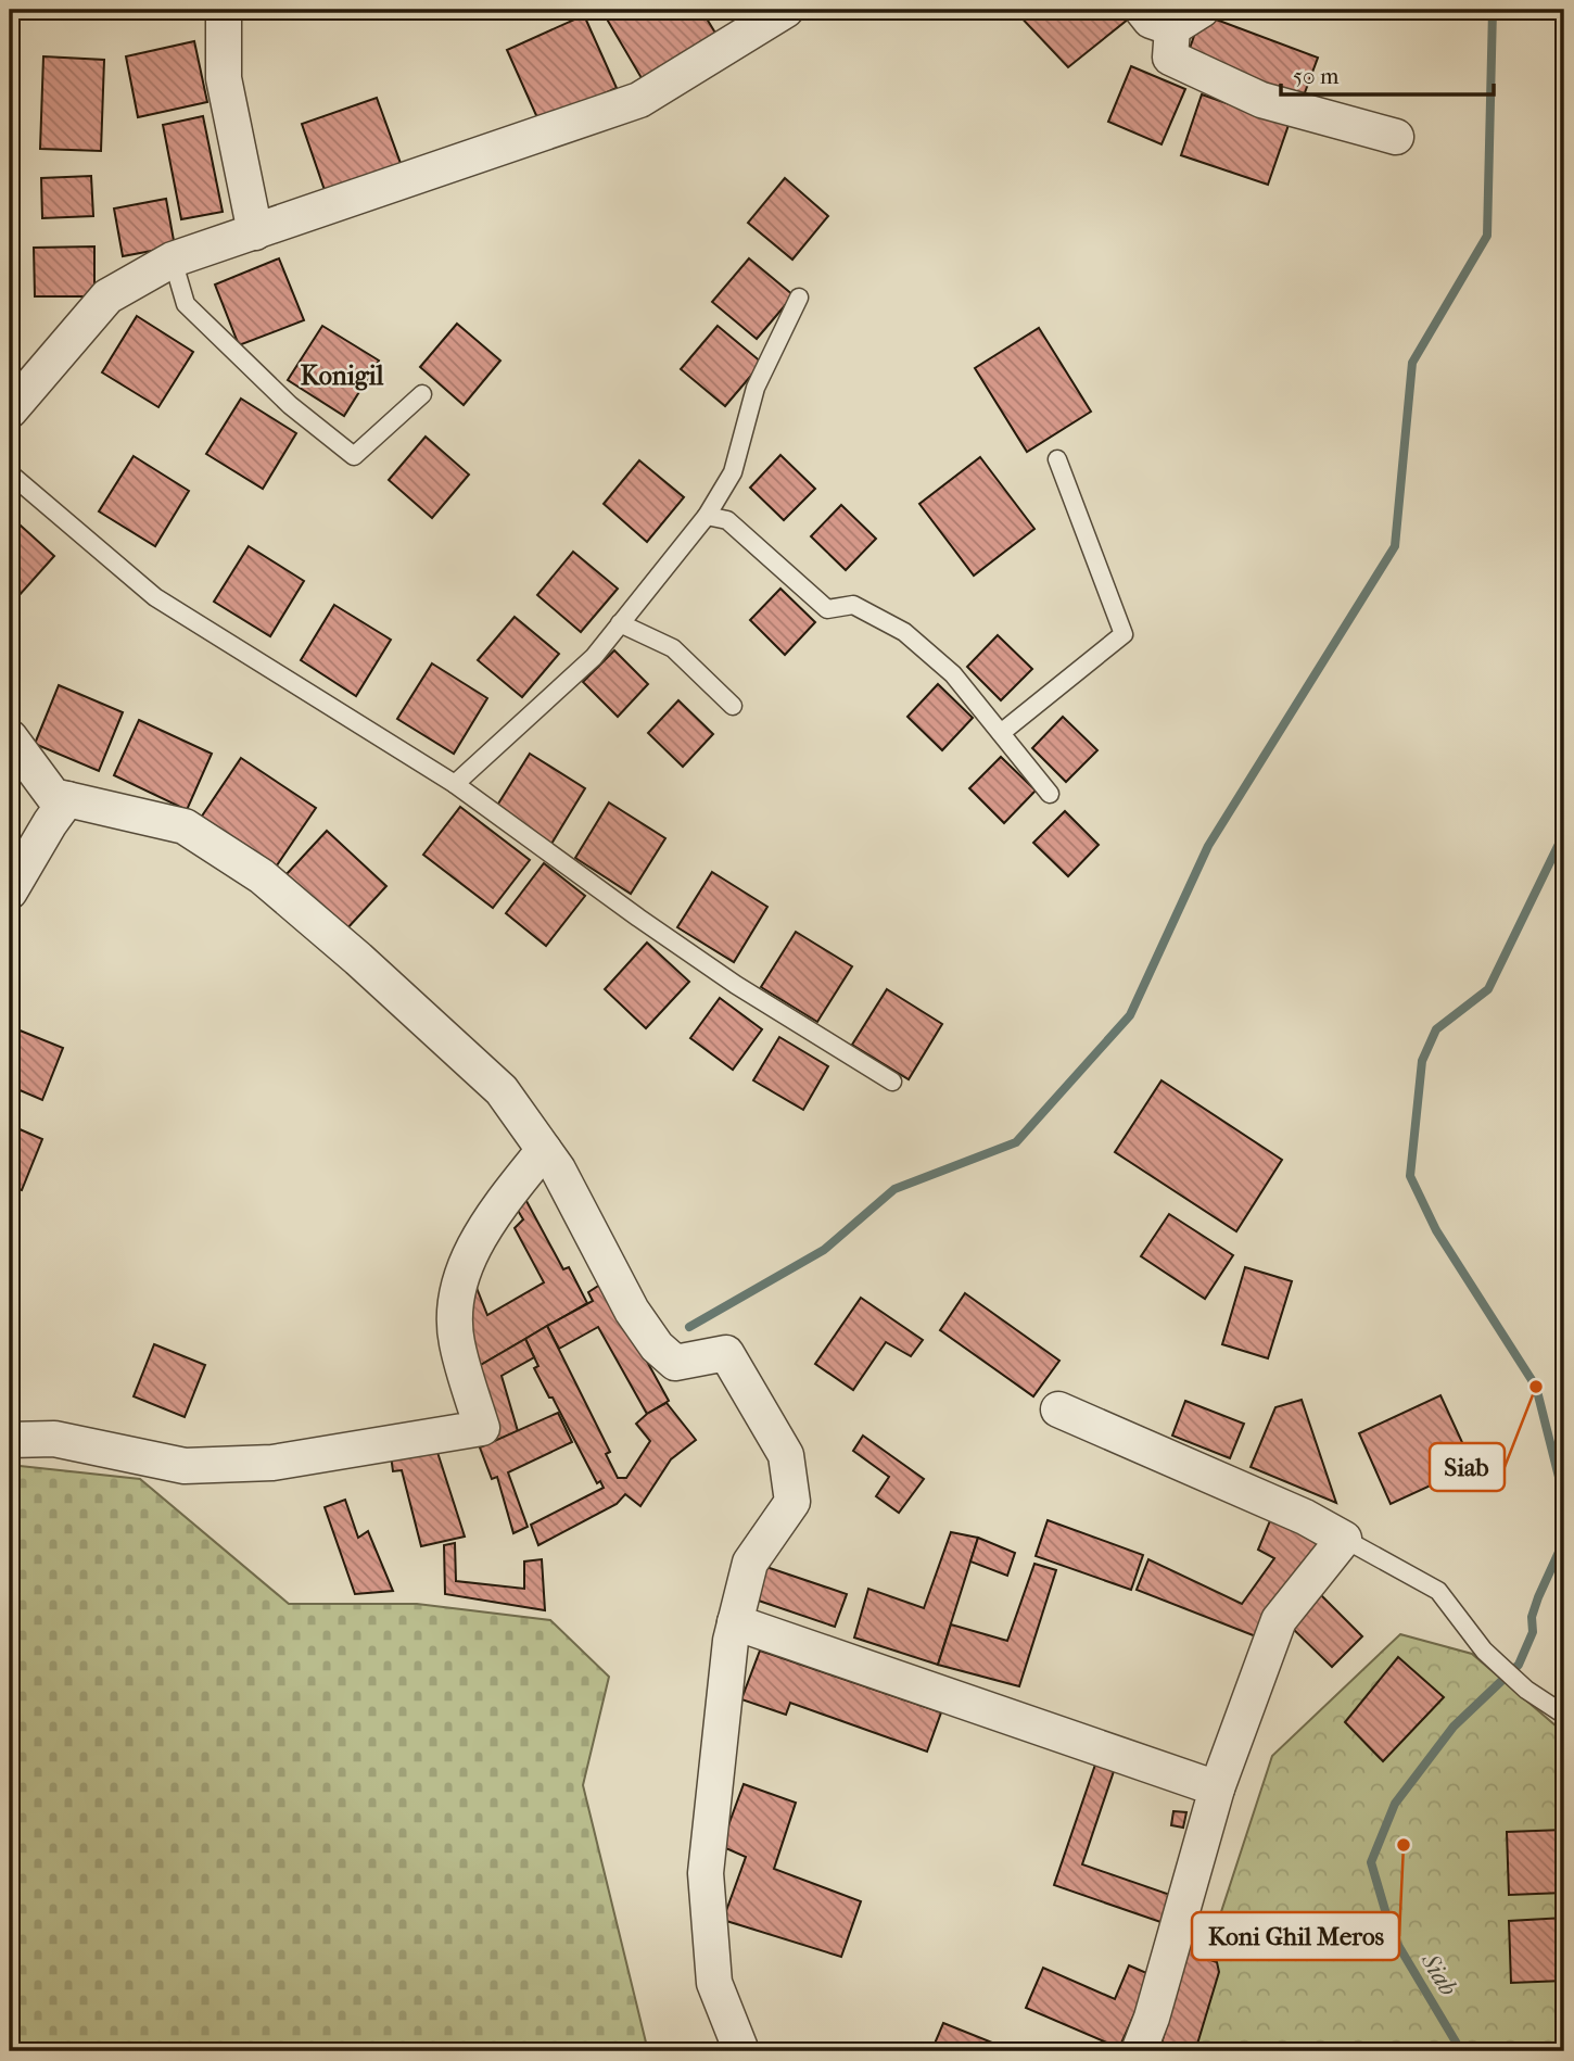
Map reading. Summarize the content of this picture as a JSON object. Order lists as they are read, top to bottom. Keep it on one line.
{"districts":["Konigil"],"water":["Siab"],"places":["Siab","Koni Ghil Meros"],"scale_bar":"50 m"}
